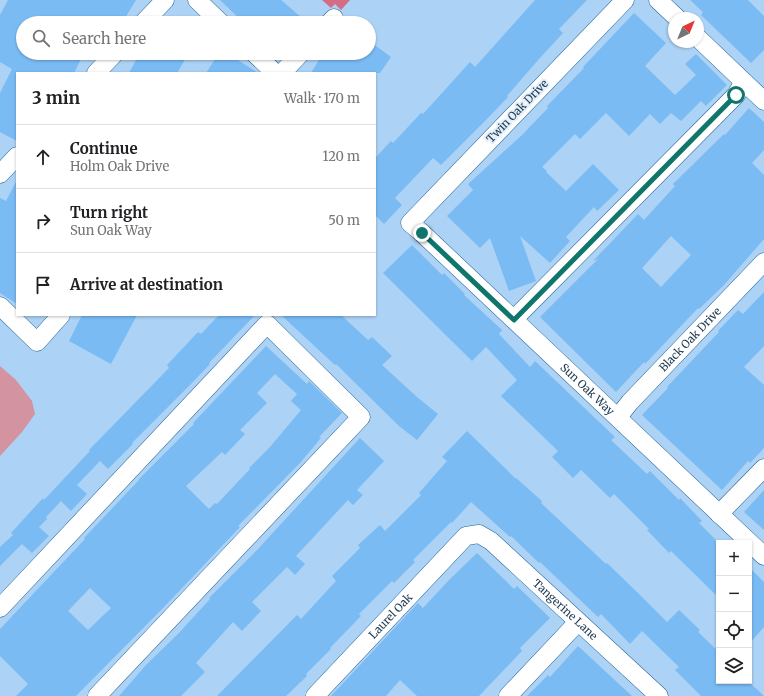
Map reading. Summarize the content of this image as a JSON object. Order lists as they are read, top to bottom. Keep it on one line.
{"streets":{"street":["Twin Oak Drive","Black Oak Drive","Sun Oak Way","Tangerine Lane","Laurel Oak"]},"crossings":[["Twin Oak Drive","Sun Oak Way"],["Black Oak Drive","Sun Oak Way"],["Tangerine Lane","Laurel Oak"]],"north":"top right","page":{"search":"Search here","heading":["3 min","Walk · 170 m"],"list":[["Continue","Holm Oak Drive","120 m"],["Turn right","Sun Oak Way","50 m"],"Arrive at destination"],"map_buttons":["+","−"]}}
